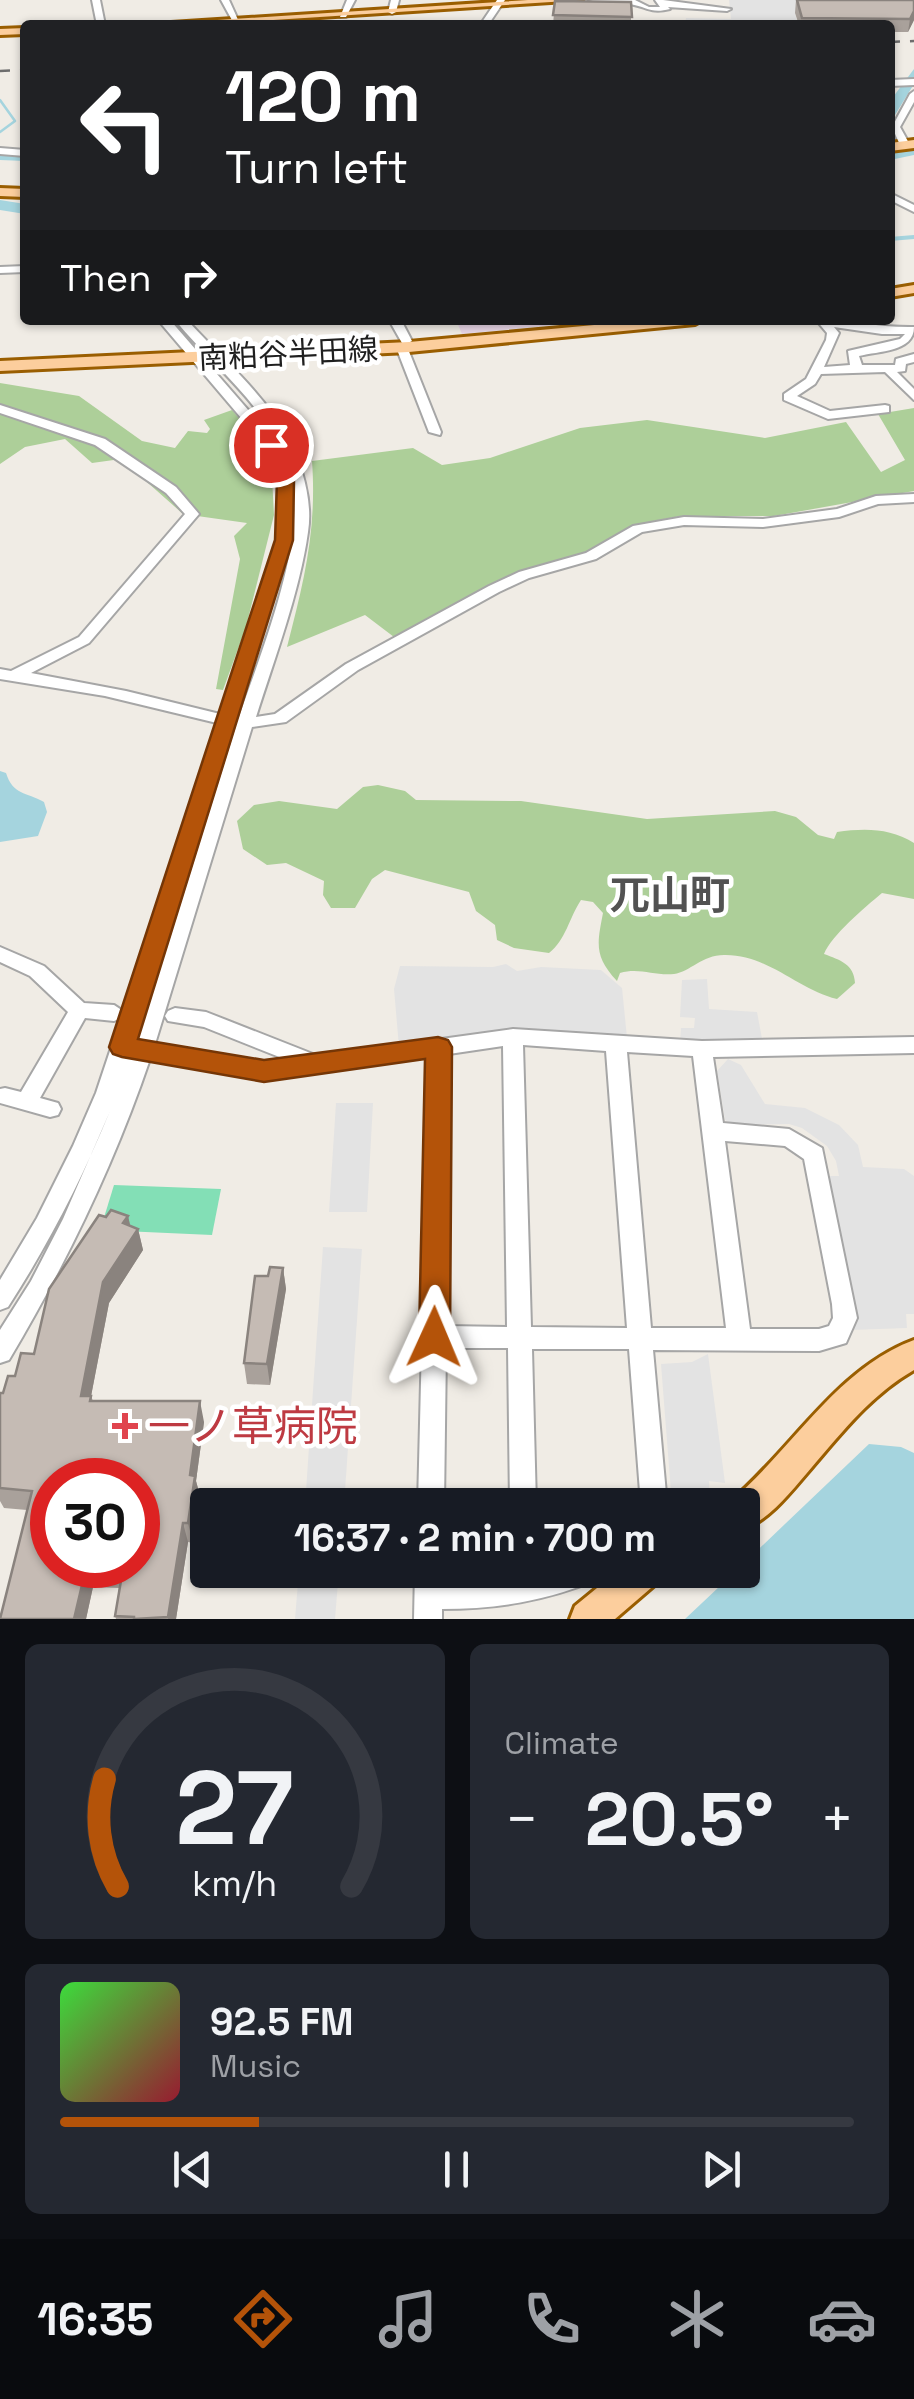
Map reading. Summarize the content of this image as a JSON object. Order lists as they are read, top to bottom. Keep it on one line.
{"streets":{"main road":["南粕谷半田線"]},"districts":["兀山町"],"places":{"health":["一ノ草病院"]},"page":{"turn":["120 m","Turn left"],"then":"Then","limit":"30","trip":"16:37 · 2 min · 700 m","tile":"Climate","heat":["−","20.5°","+"],"song":["92.5 FM","Music"],"tabs":"16:35","gauge":["27","km/h"]}}
